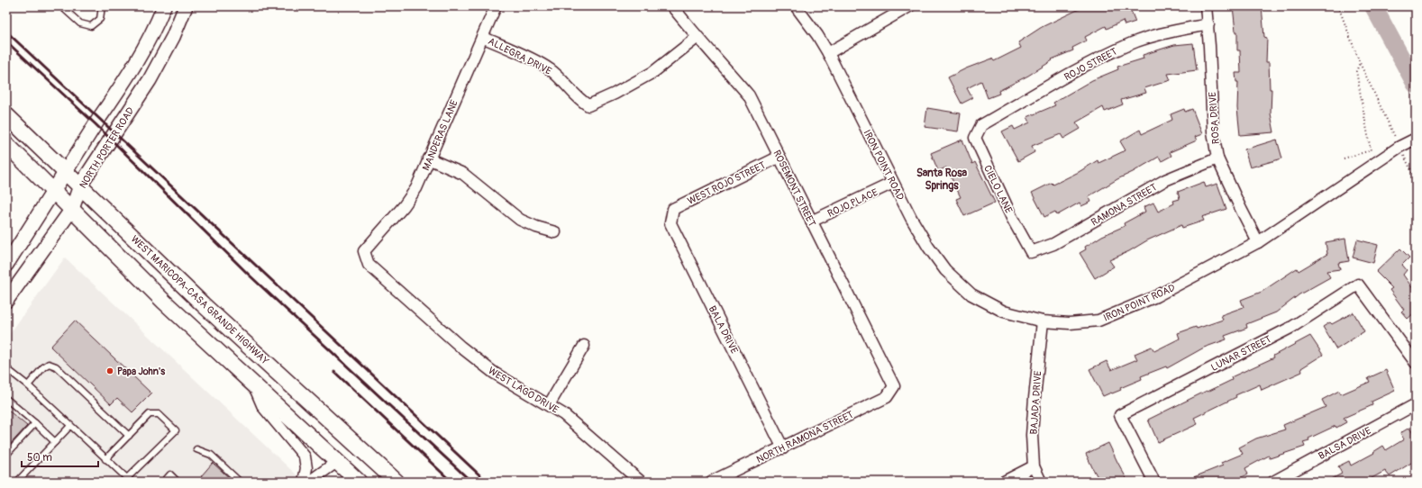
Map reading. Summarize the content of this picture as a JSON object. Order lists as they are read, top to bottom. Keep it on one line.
{"streets":{"main road":["WEST MARICOPA-CASA GRANDE HIGHWAY"],"street":["ALLEGRA DRIVE","ROJO STREET","ROSA DRIVE","MANDERAS LANE","NORTH PORTER ROAD","IRON POINT ROAD","WEST ROJO STREET","ROSEMONT STREET","CIELO LANE","ROJO PLACE","RAMONA STREET","BALA DRIVE","LUNAR STREET","WEST LAGO DRIVE","BAJADA DRIVE","NORTH RAMONA STREET","BALSA DRIVE"]},"crossings":[["ALLEGRA DRIVE","MANDERAS LANE"],["ALLEGRA DRIVE","ROSEMONT STREET"],["ROJO STREET","ROSA DRIVE"],["ROJO STREET","CIELO LANE"],["ROSA DRIVE","IRON POINT ROAD"],["ROSA DRIVE","RAMONA STREET"],["MANDERAS LANE","WEST LAGO DRIVE"],["NORTH PORTER ROAD","WEST MARICOPA-CASA GRANDE HIGHWAY"],["IRON POINT ROAD","ROJO PLACE"],["IRON POINT ROAD","BAJADA DRIVE"],["WEST ROJO STREET","ROSEMONT STREET"],["WEST ROJO STREET","BALA DRIVE"],["ROSEMONT STREET","ROJO PLACE"],["ROSEMONT STREET","NORTH RAMONA STREET"],["CIELO LANE","RAMONA STREET"],["BALA DRIVE","NORTH RAMONA STREET"]],"districts":["Santa Rosa Springs"],"places":["Papa John's"],"scale_bar":"50 m"}
